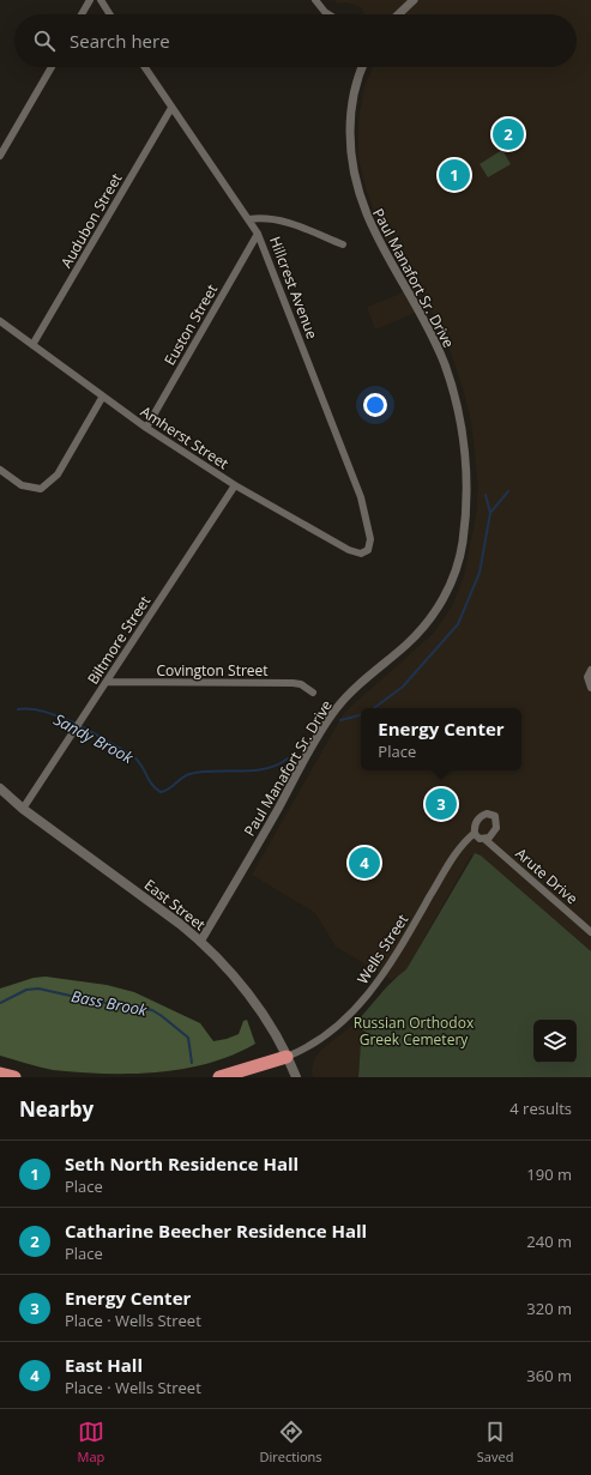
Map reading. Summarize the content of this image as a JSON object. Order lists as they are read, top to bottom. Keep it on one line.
{"streets":{"main road":["East Street"],"street":["Audubon Street","Paul Manafort Sr. Drive","Hillcrest Avenue","Euston Street","Amherst Street","Biltmore Street","Covington Street","Arute Drive","Wells Street"]},"crossings":[["Audubon Street","Hillcrest Avenue"],["Audubon Street","Amherst Street"],["Paul Manafort Sr. Drive","East Street"],["Hillcrest Avenue","Euston Street"],["Hillcrest Avenue","Amherst Street"],["Euston Street","Amherst Street"],["Amherst Street","Biltmore Street"],["Biltmore Street","Covington Street"],["Biltmore Street","East Street"],["Arute Drive","Wells Street"],["East Street","Wells Street"]],"water":["Sandy Brook","Bass Brook"],"parks":["Russian Orthodox Greek Cemetery"],"page":{"search":"Search here","pins":["2","1","3","4"],"popup":["Energy Center","Place"],"heading":["Nearby","4 results"],"list":[{"mark":"1","name":"Seth North Residence Hall","note":"Place","value":"190 m"},{"mark":"2","name":"Catharine Beecher Residence Hall","note":"Place","value":"240 m"},{"mark":"3","name":"Energy Center","note":"Place · Wells Street","value":"320 m"},{"mark":"4","name":"East Hall","note":"Place · Wells Street","value":"360 m"}],"nav":["Map","Directions","Saved"]}}
